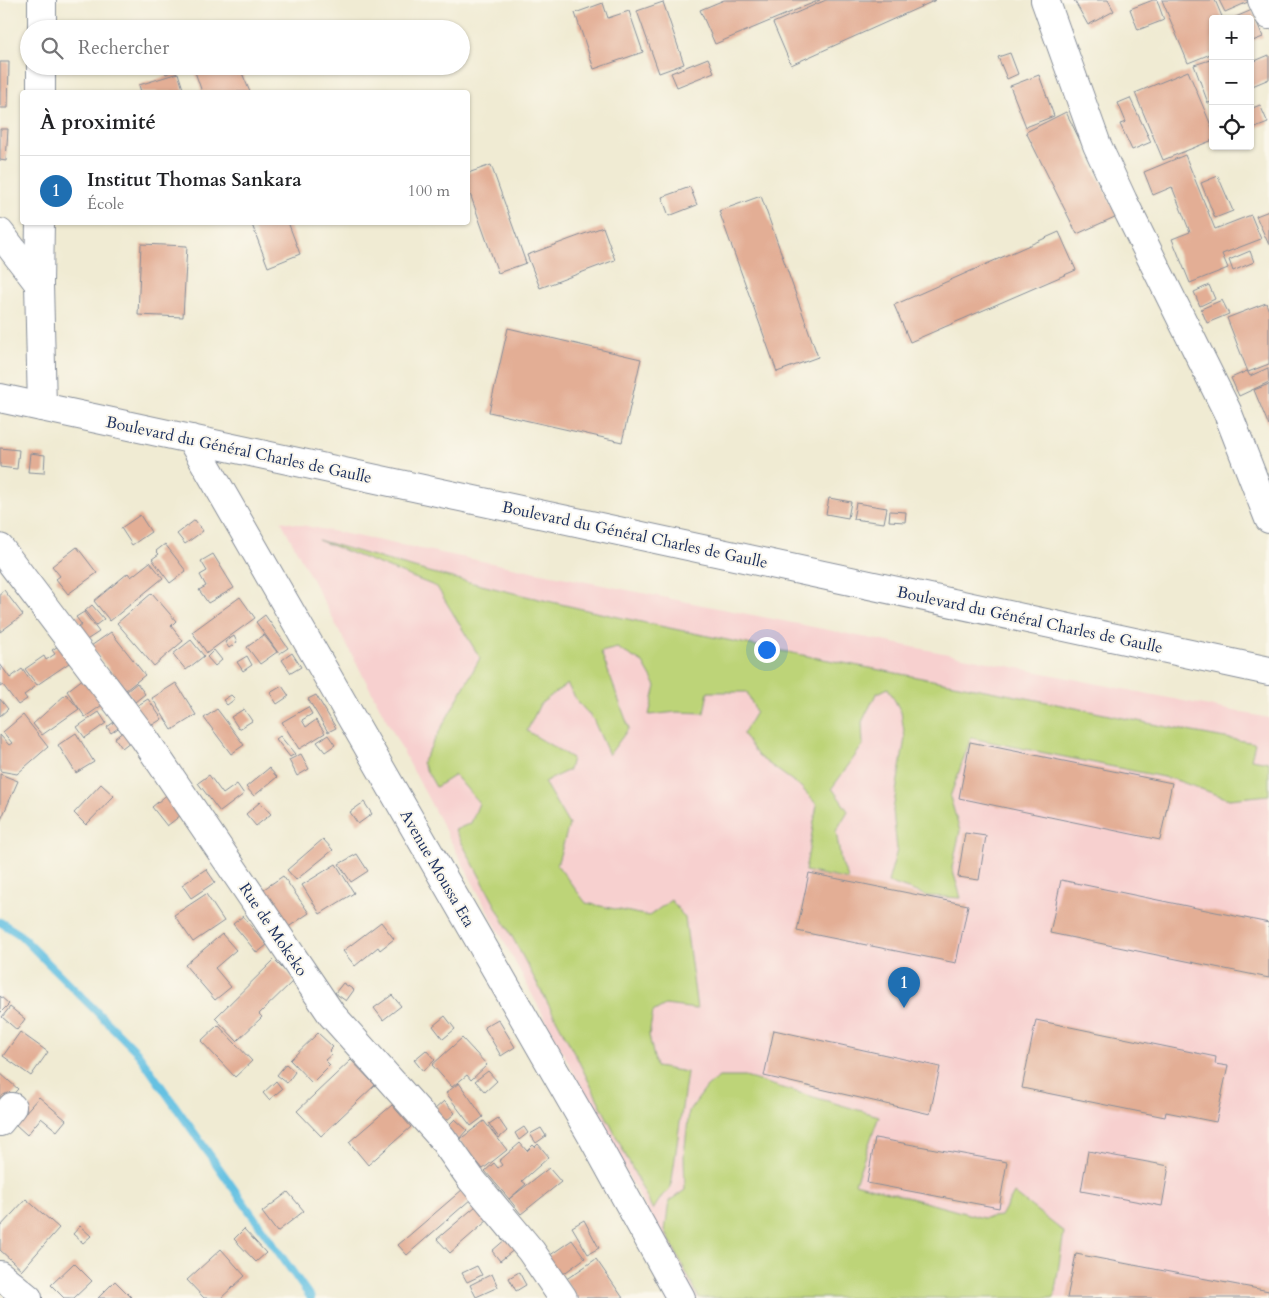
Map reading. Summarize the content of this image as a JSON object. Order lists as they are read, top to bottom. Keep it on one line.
{"streets":{"street":["Boulevard du Général Charles de Gaulle","Avenue Moussa Eta","Rue de Mokeko"]},"crossings":[["Boulevard du Général Charles de Gaulle","Avenue Moussa Eta"]],"page":{"map_buttons":["+","−"],"search":"Rechercher","heading":"À proximité","list":[{"mark":"1","name":"Institut Thomas Sankara","note":"École","value":"100 m"}],"pins":"1"}}
